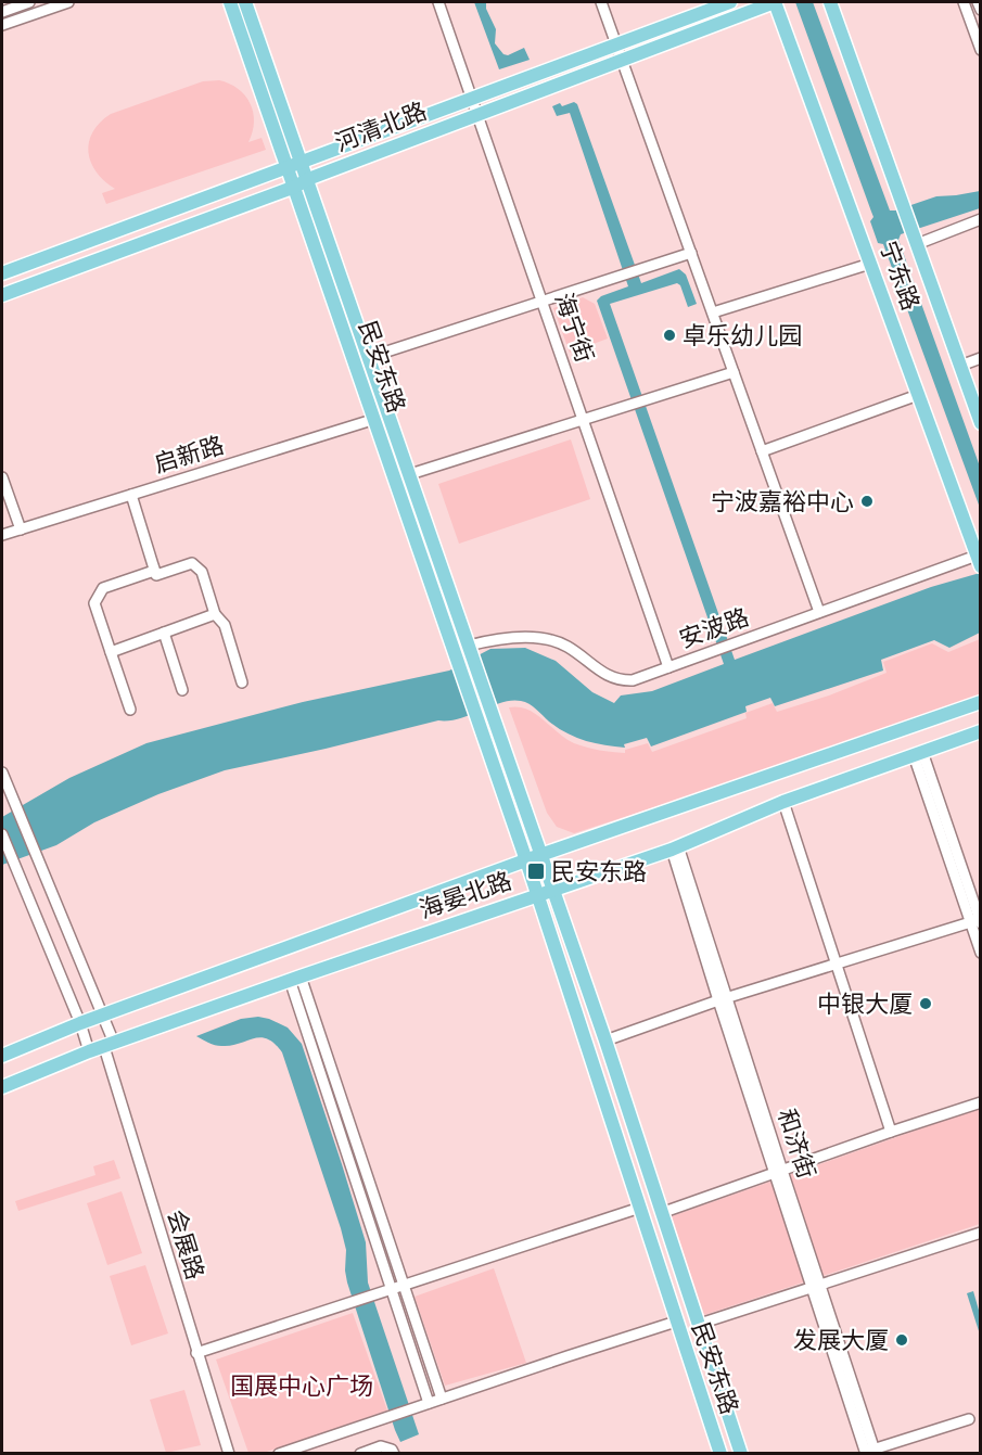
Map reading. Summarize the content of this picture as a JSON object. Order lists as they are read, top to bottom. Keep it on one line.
{"streets":{"main road":["河清北路","宁东路","民安东路","海晏北路"],"street":["海宁街","启新路","安波路","和济街","会展路"]},"crossings":[["河清北路","宁东路"],["河清北路","海宁街"],["河清北路","民安东路"],["宁东路","安波路"],["海宁街","安波路"],["民安东路","启新路"],["民安东路","安波路"],["民安东路","海晏北路"],["海晏北路","和济街"],["海晏北路","会展路"]],"parks":["国展中心广场"],"places":{"other":["卓乐幼儿园","宁波嘉裕中心","中银大厦","发展大厦"],"transit":["民安东路"]}}
